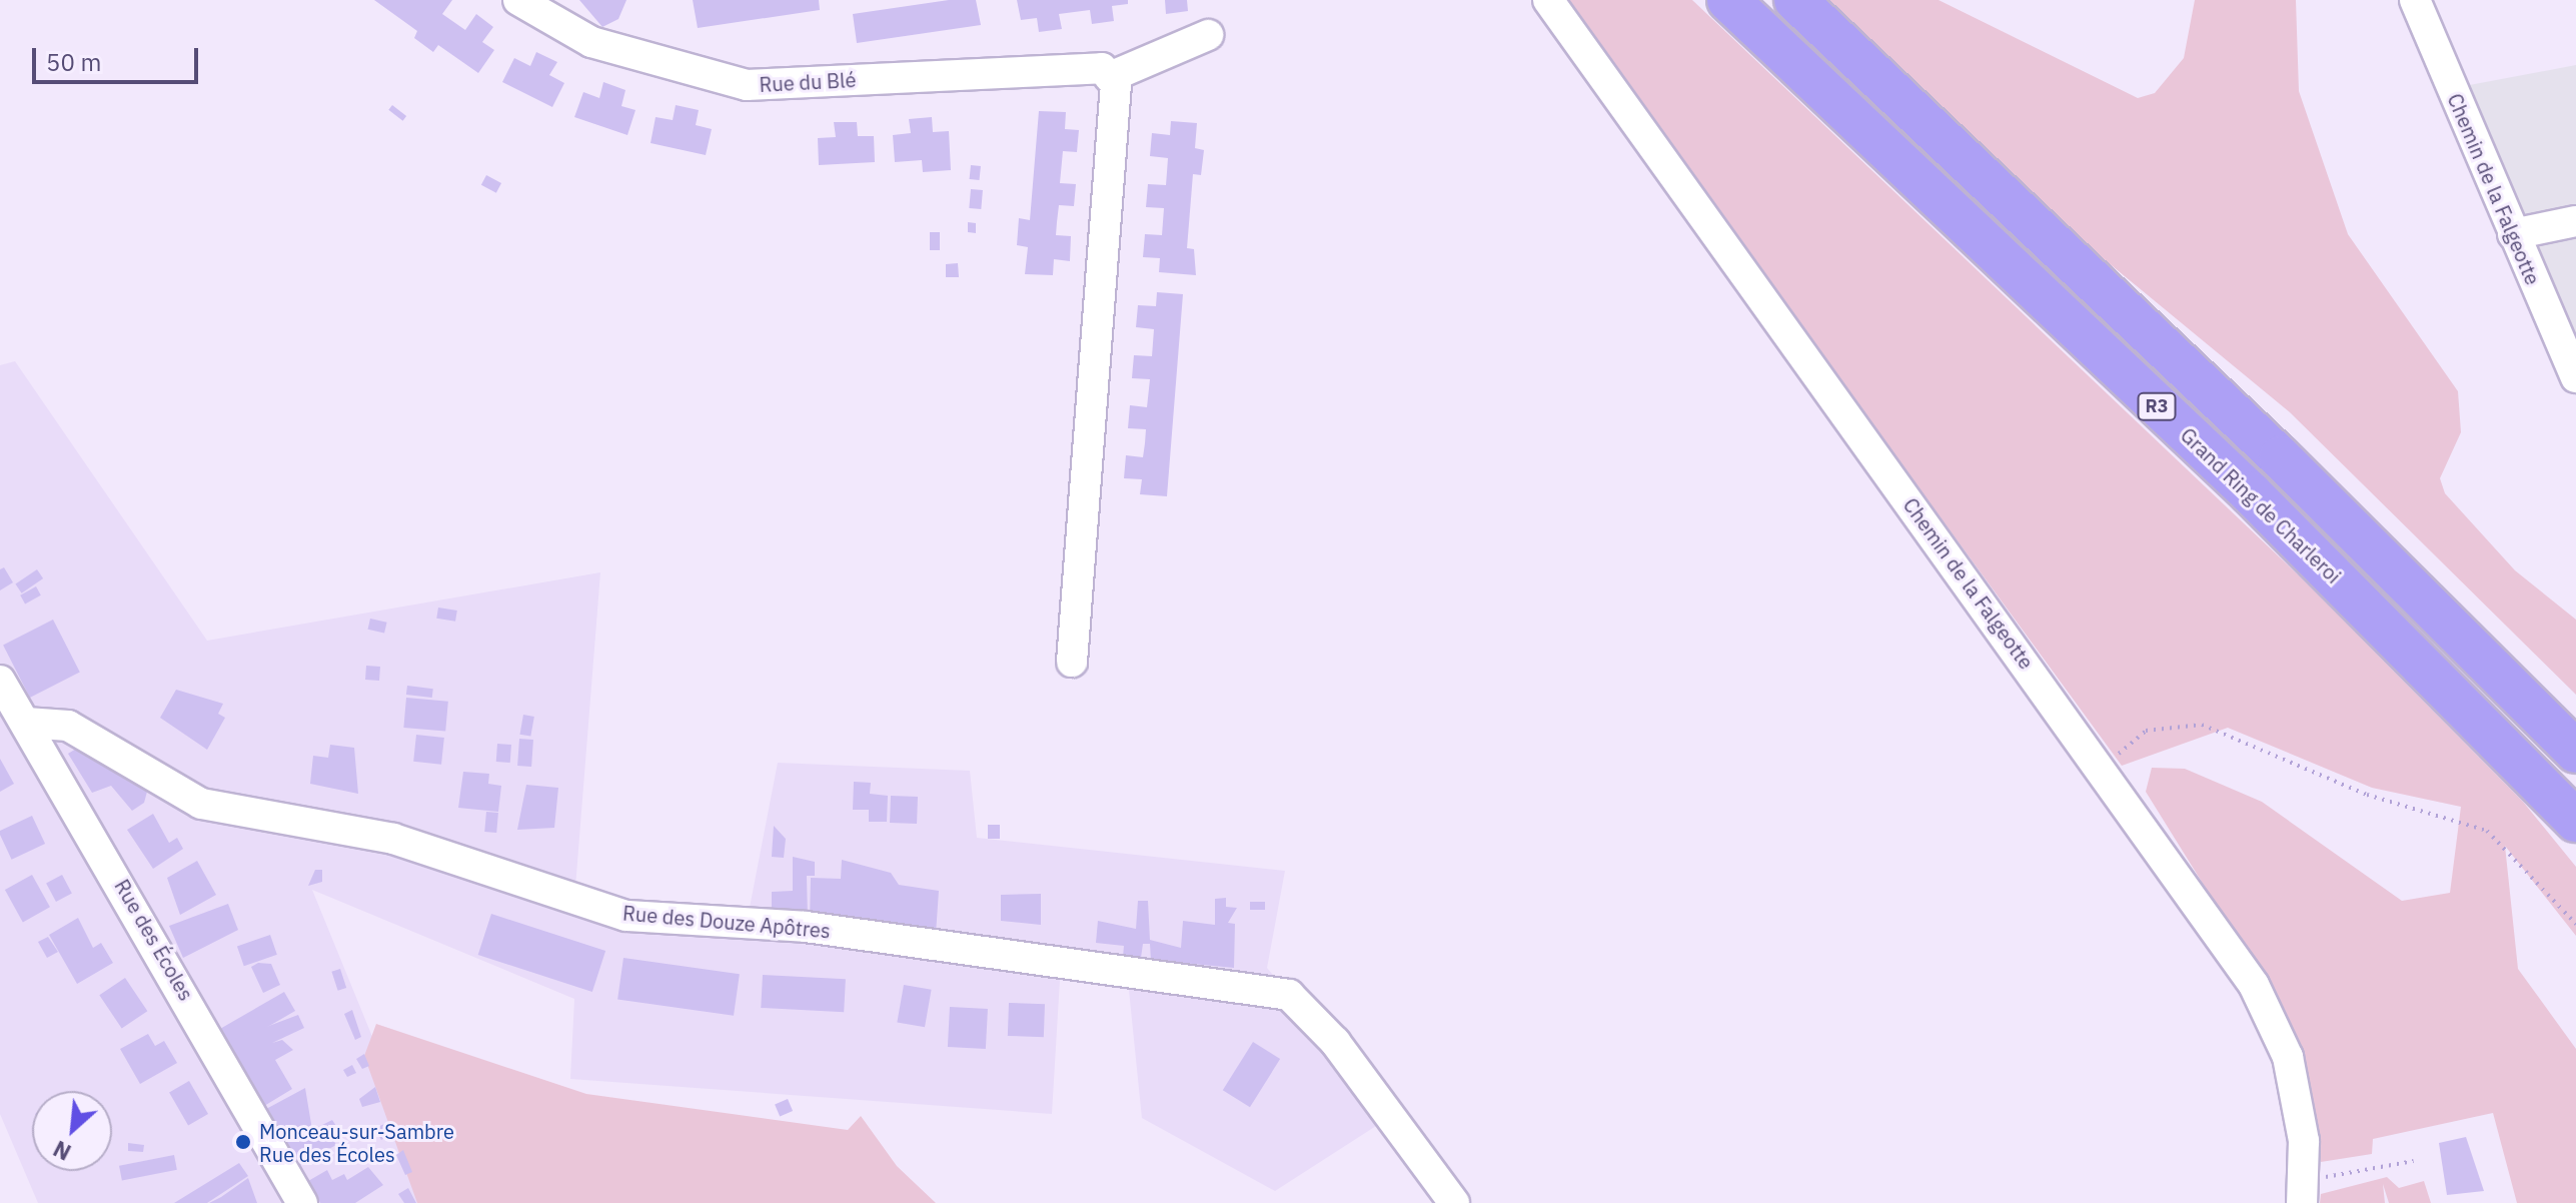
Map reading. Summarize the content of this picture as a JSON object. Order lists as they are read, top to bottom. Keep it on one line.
{"streets":{"highway":["R3","Grand Ring de Charleroi"],"street":["Rue du Blé","Chemin de la Falgeotte","Rue des Douze Apôtres","Rue des Écoles"]},"crossings":[["Rue des Douze Apôtres","Rue des Écoles"]],"places":["Monceau-sur-Sambre Rue des Écoles"],"scale_bar":"50 m","north":"bottom left"}
